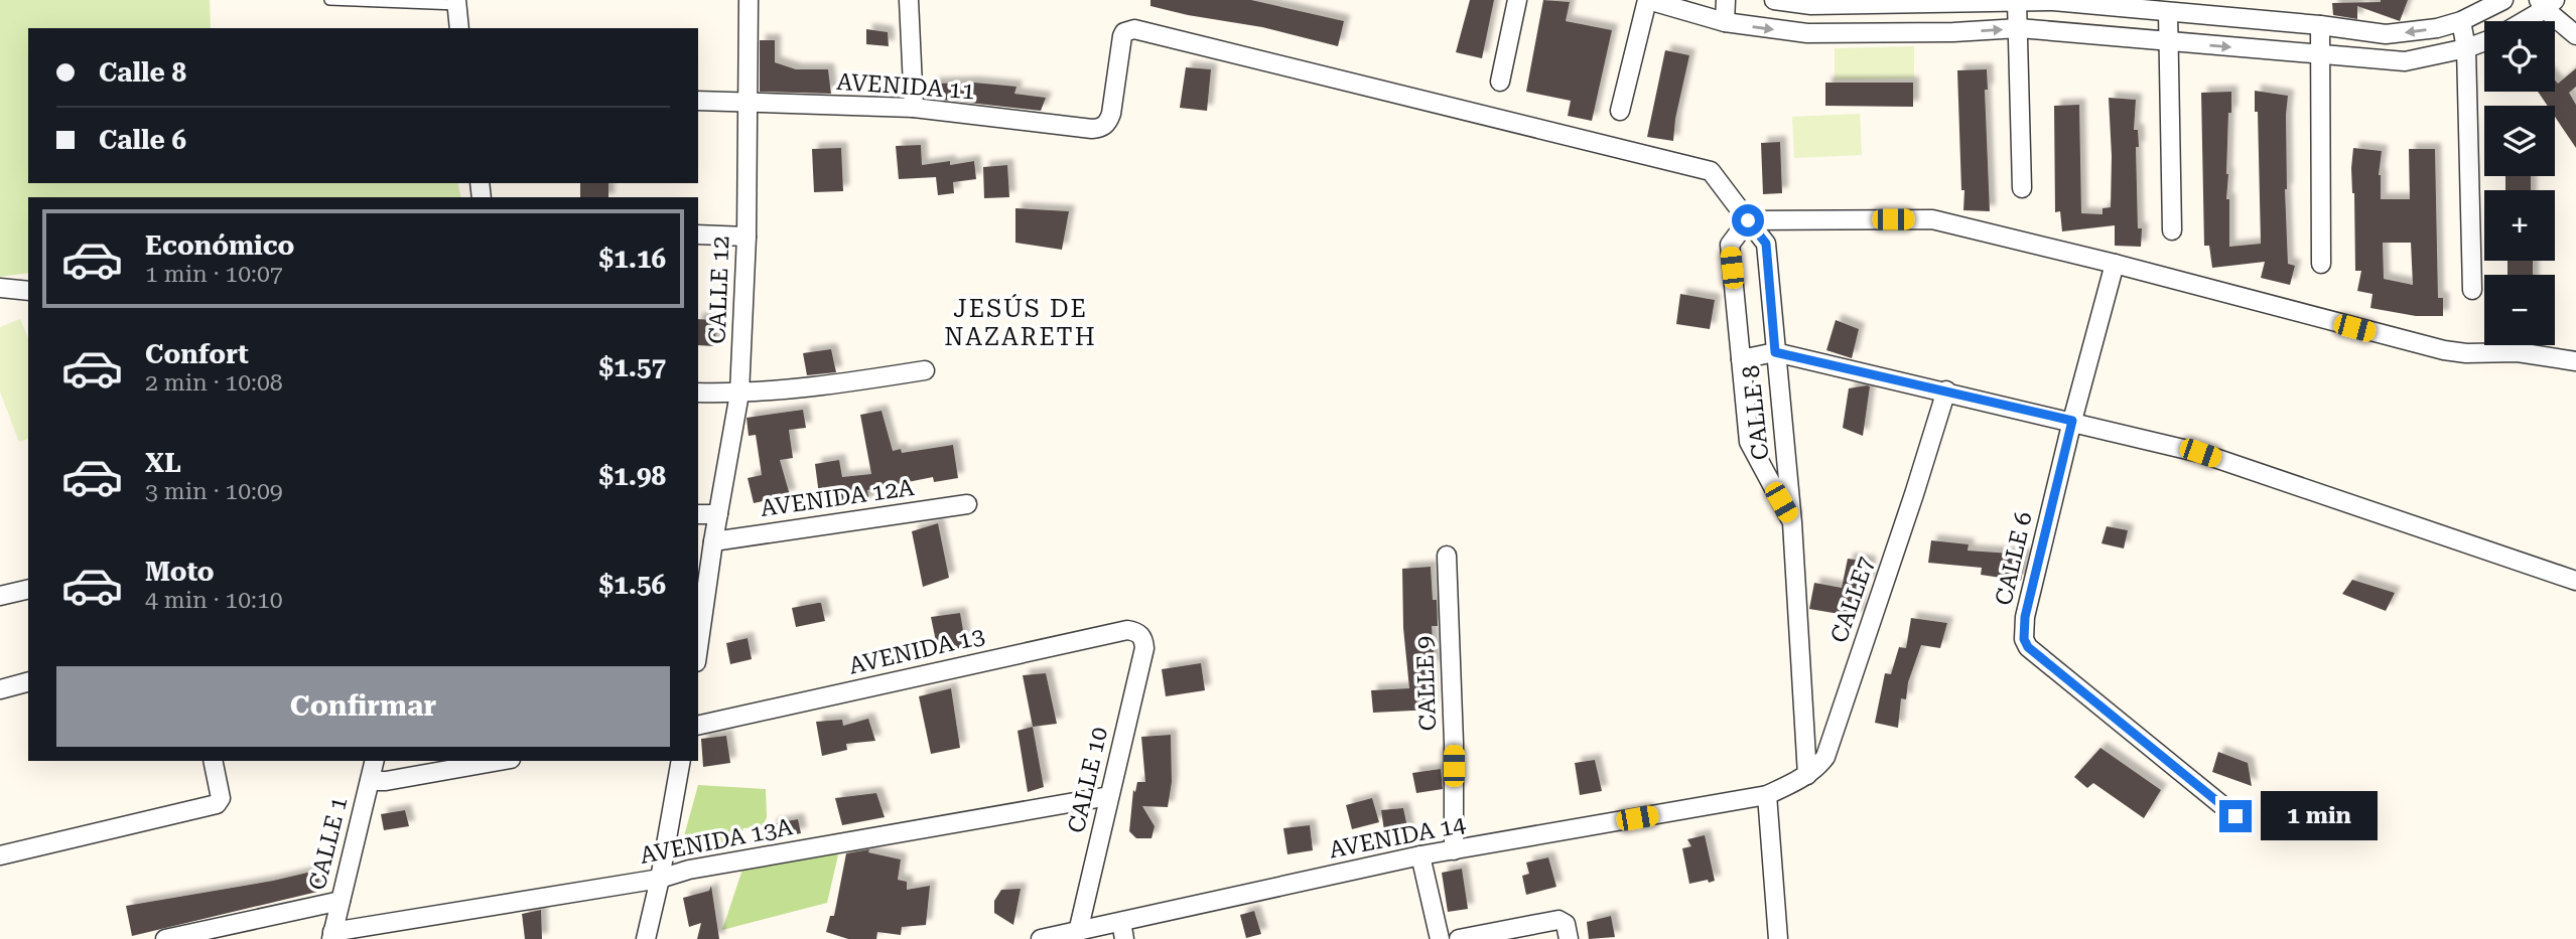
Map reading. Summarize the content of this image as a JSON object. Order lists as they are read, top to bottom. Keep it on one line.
{"streets":{"street":["AVENIDA 11","CALLE 12","CALLE 8","AVENIDA 12A","CALLE 6","CALLE7","AVENIDA 13","CALLE 9","CALLE 10","AVENIDA 14","AVENIDA 13A","CALLE 1"]},"crossings":[["AVENIDA 11","CALLE 12"],["AVENIDA 11","CALLE 8"],["CALLE 12","AVENIDA 12A"],["CALLE 8","CALLE7"],["CALLE7","AVENIDA 14"],["AVENIDA 13","CALLE 10"],["CALLE 9","AVENIDA 14"],["CALLE 10","AVENIDA 14"],["CALLE 10","AVENIDA 13A"],["AVENIDA 13A","CALLE 1"]],"districts":["JESÚS DE NAZARETH"],"page":{"map_buttons":["+","−"],"banner":["Calle 8","Calle 6"],"list":[{"name":"Económico","note":"1 min · 10:07","value":"$1.16"},{"name":"Confort","note":"2 min · 10:08","value":"$1.57"},{"name":"XL","note":"3 min · 10:09","value":"$1.98"},{"name":"Moto","note":"4 min · 10:10","value":"$1.56"}],"buttons":"Confirmar","bubble":"1 min"}}
